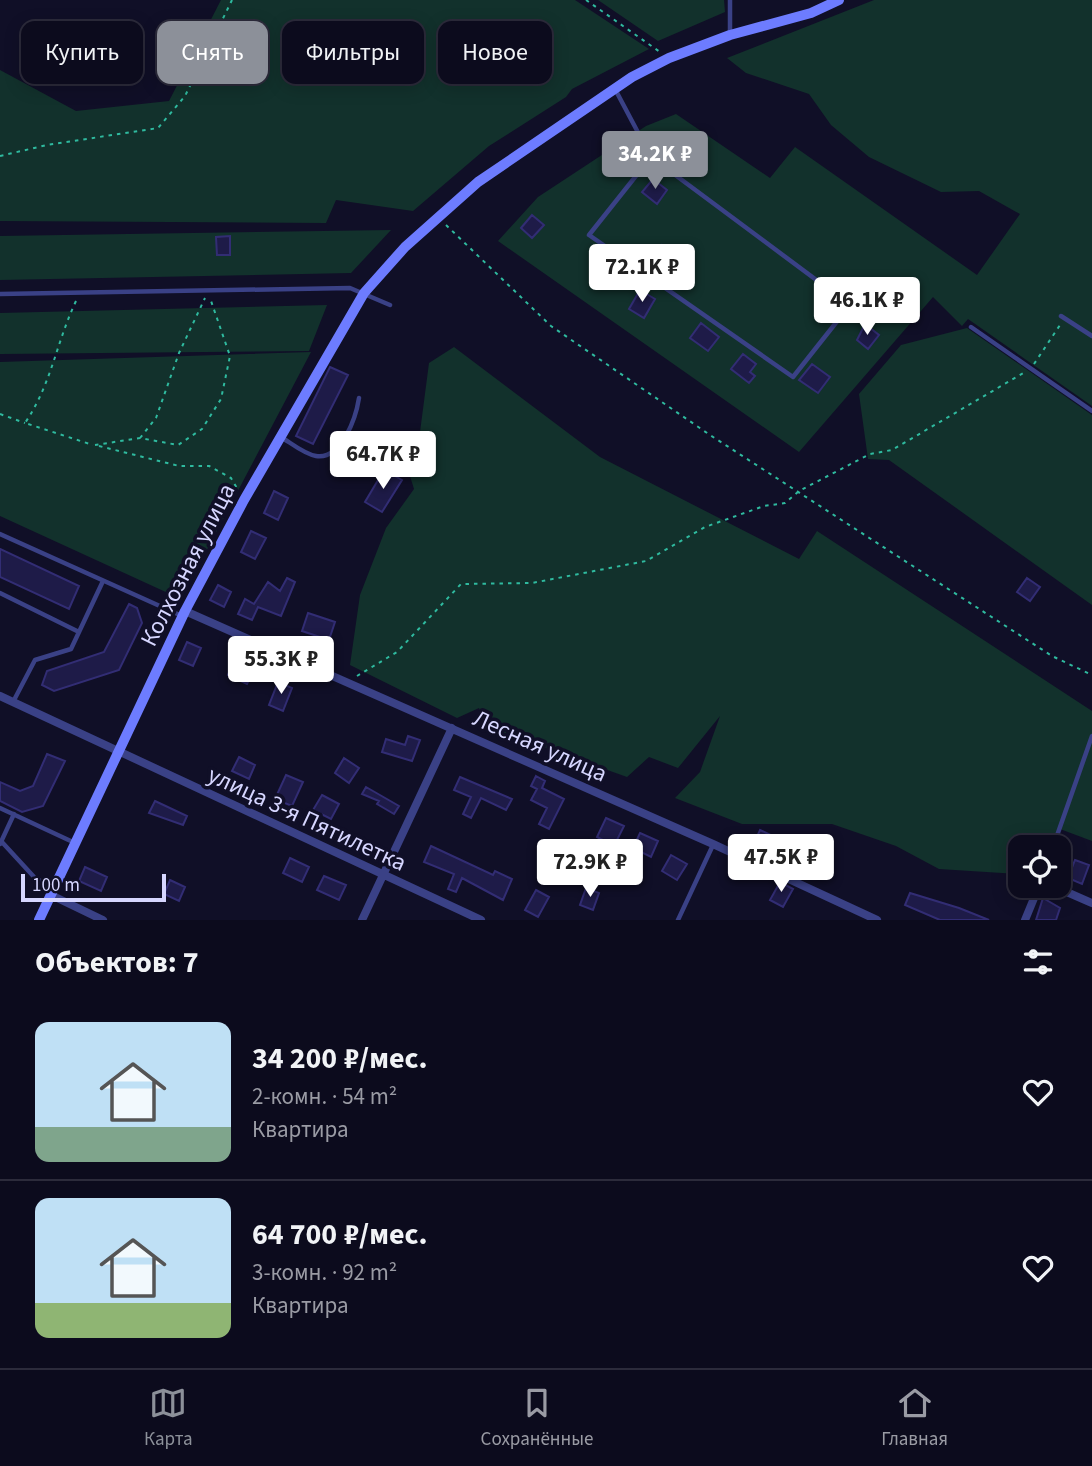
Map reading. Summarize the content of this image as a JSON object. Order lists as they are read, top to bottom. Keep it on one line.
{"streets":{"street":["Колхозная улица","Лесная улица","улица 3-я Пятилетка"]},"crossings":[["Колхозная улица","Лесная улица"],["Колхозная улица","улица 3-я Пятилетка"]],"scale_bar":"100 m","page":{"chip":["Купить","Снять","Фильтры","Новое"],"price":["34.2K ₽","72.1K ₽","46.1K ₽","64.7K ₽","55.3K ₽","47.5K ₽","72.9K ₽"],"scale":"100 m","heading":"Объектов: 7","list":[{"name":"34 200 ₽/мес.","note":"2-комн. · 54 m² · Квартира"},{"name":"64 700 ₽/мес.","note":"3-комн. · 92 m² · Квартира"}],"tabs":["Карта","Сохранённые","Главная"]}}
